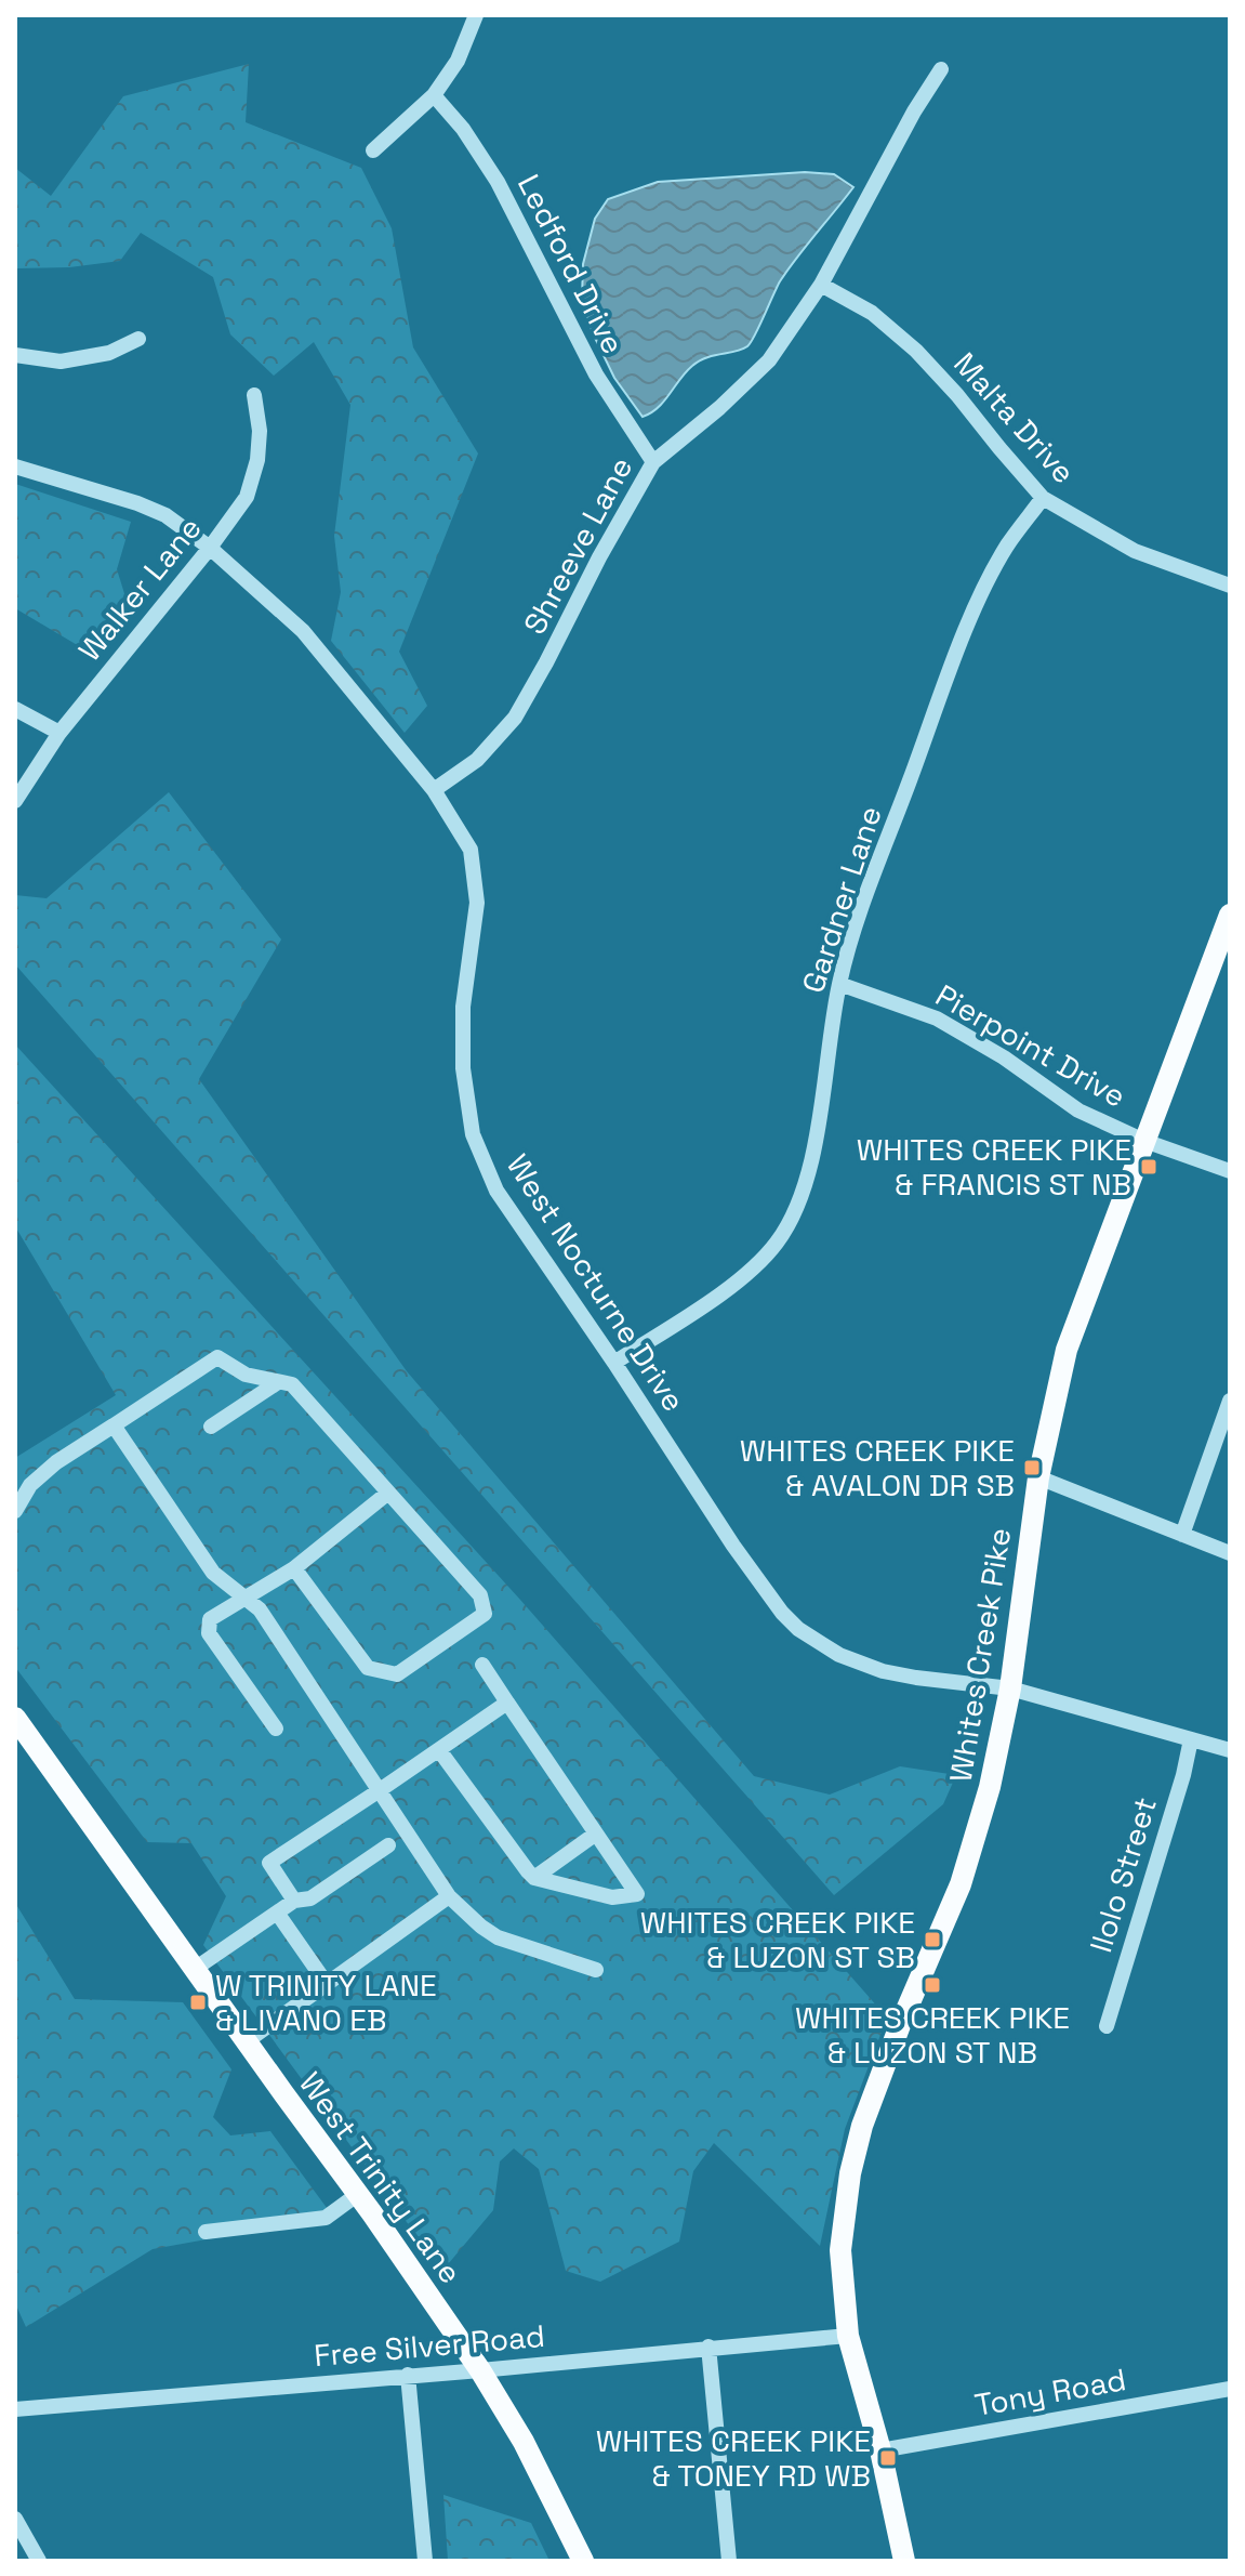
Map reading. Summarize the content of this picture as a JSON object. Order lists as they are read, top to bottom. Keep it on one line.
{"streets":{"main road":["Whites Creek Pike","West Trinity Lane"],"street":["Ledford Drive","Malta Drive","Shreeve Lane","Walker Lane","Gardner Lane","Pierpoint Drive","West Nocturne Drive","Ilolo Street","Free Silver Road","Tony Road"]},"crossings":[["Ledford Drive","Shreeve Lane"],["Malta Drive","Shreeve Lane"],["Malta Drive","Gardner Lane"],["Shreeve Lane","West Nocturne Drive"],["Walker Lane","West Nocturne Drive"],["Gardner Lane","Pierpoint Drive"],["Gardner Lane","West Nocturne Drive"],["Pierpoint Drive","Whites Creek Pike"],["West Nocturne Drive","Whites Creek Pike"],["West Nocturne Drive","Ilolo Street"],["Whites Creek Pike","Free Silver Road"],["Whites Creek Pike","Tony Road"],["West Trinity Lane","Free Silver Road"]],"places":{"transit":["WHITES CREEK PIKE & FRANCIS ST NB","WHITES CREEK PIKE & AVALON DR SB","WHITES CREEK PIKE & LUZON ST SB","WHITES CREEK PIKE & LUZON ST NB","W TRINITY LANE & LIVANO EB","WHITES CREEK PIKE & TONEY RD WB"]}}
